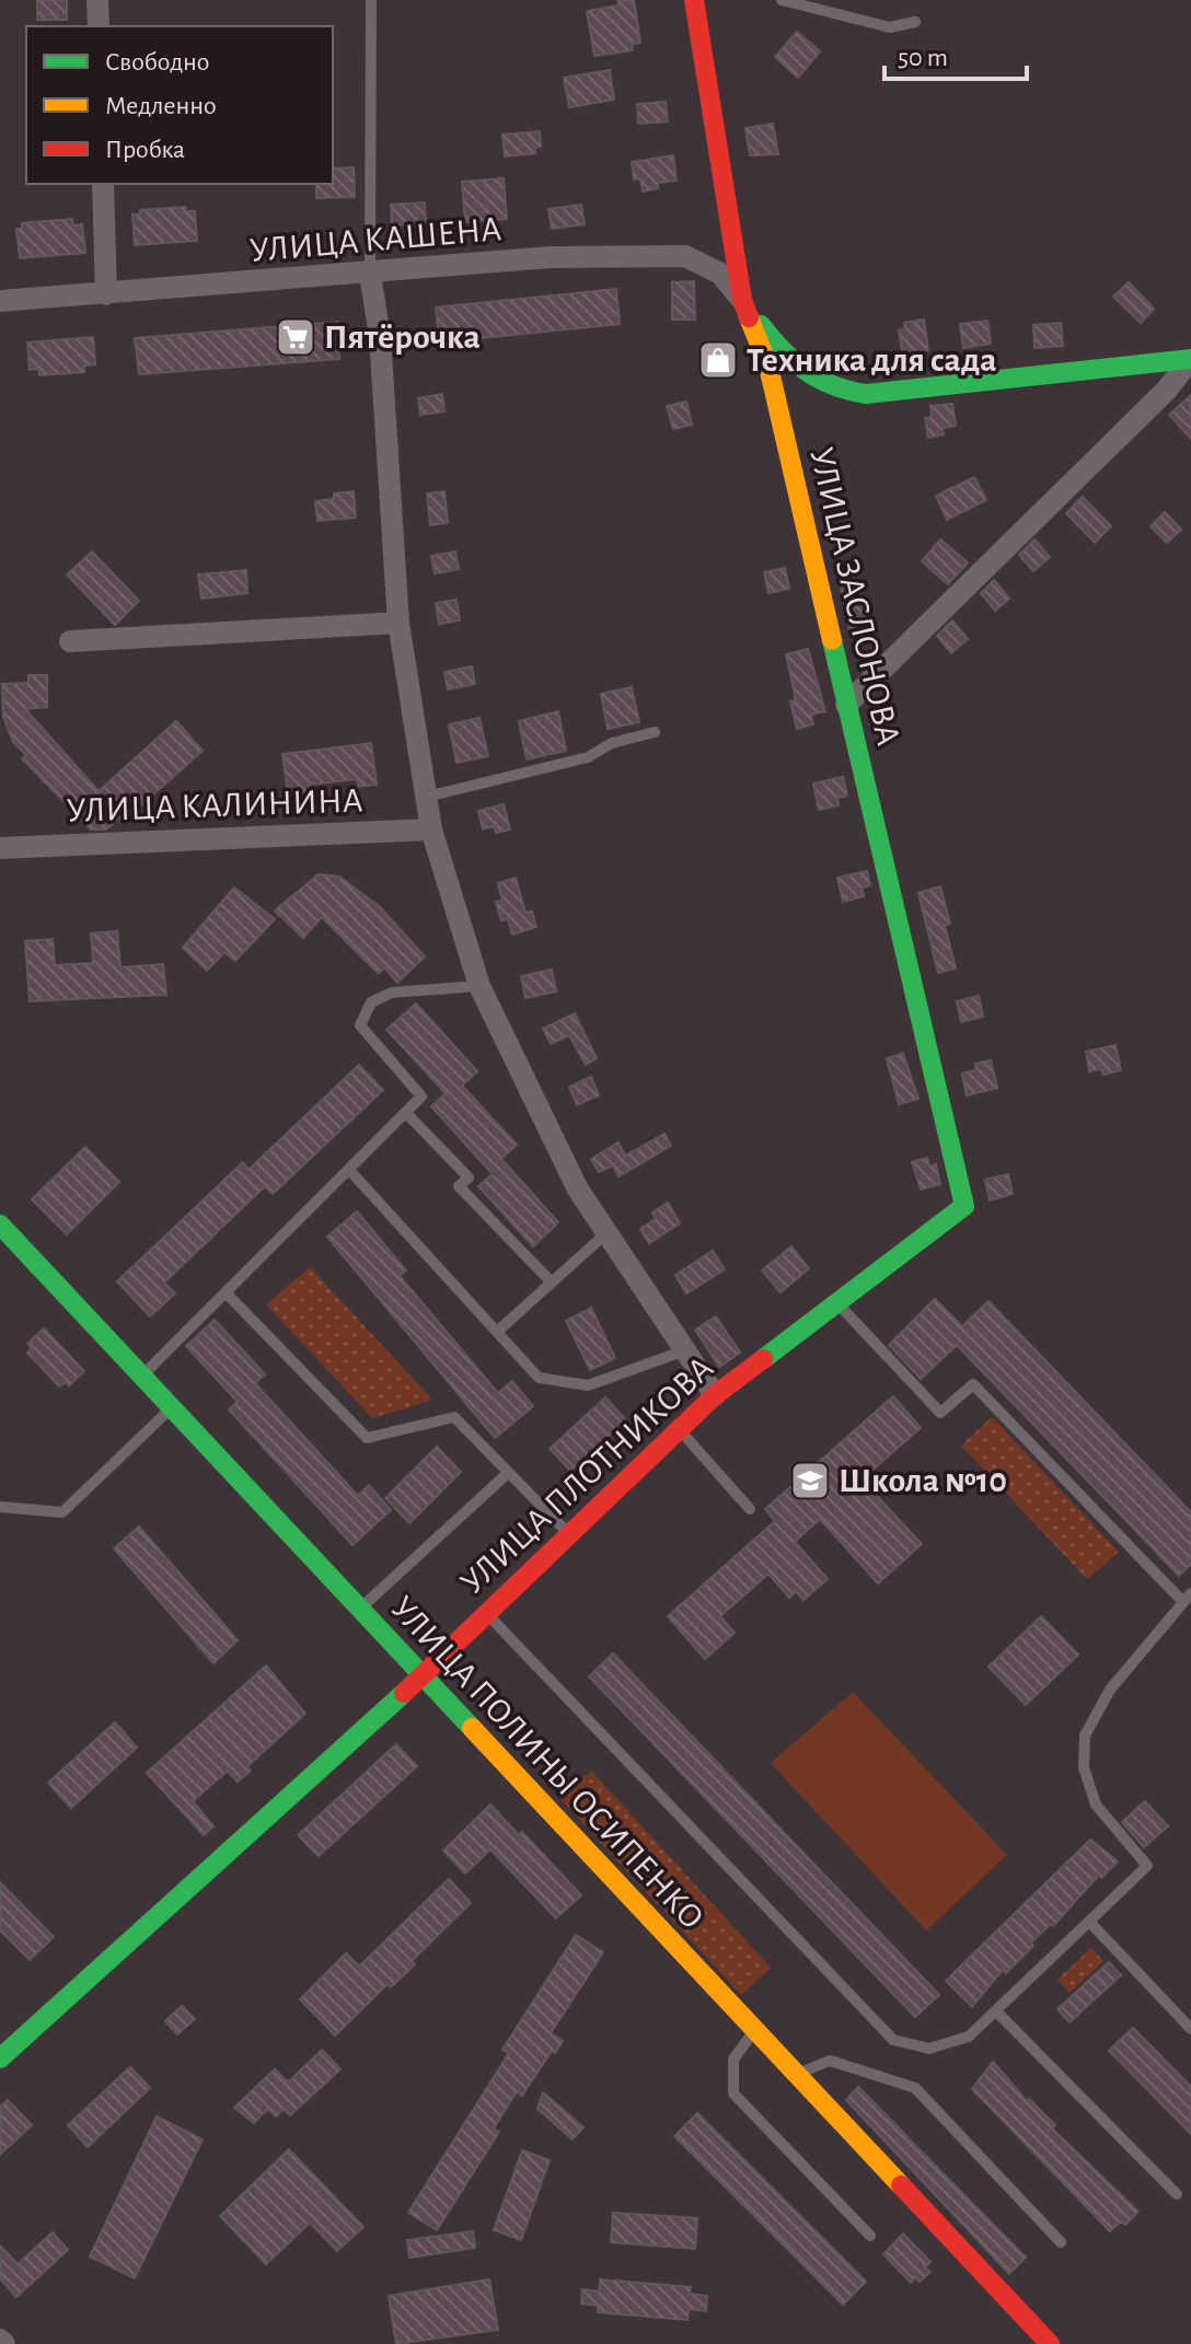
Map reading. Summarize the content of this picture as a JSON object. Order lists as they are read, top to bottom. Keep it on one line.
{"streets":{"street":["УЛИЦА КАШЕНА","УЛИЦА ЗАСЛОНОВА","УЛИЦА КАЛИНИНА","УЛИЦА ПЛОТНИКОВА","УЛИЦА ПОЛИНЫ ОСИПЕНКО"]},"crossings":[["УЛИЦА КАШЕНА","УЛИЦА ЗАСЛОНОВА"],["УЛИЦА ЗАСЛОНОВА","УЛИЦА ПЛОТНИКОВА"],["УЛИЦА ПЛОТНИКОВА","УЛИЦА ПОЛИНЫ ОСИПЕНКО"]],"places":{"supermarket":["Пятёрочка"],"shop":["Техника для сада"],"school or university":["Школа №10"]},"legend":["Свободно","Медленно","Пробка"],"scale_bar":"50 m"}
